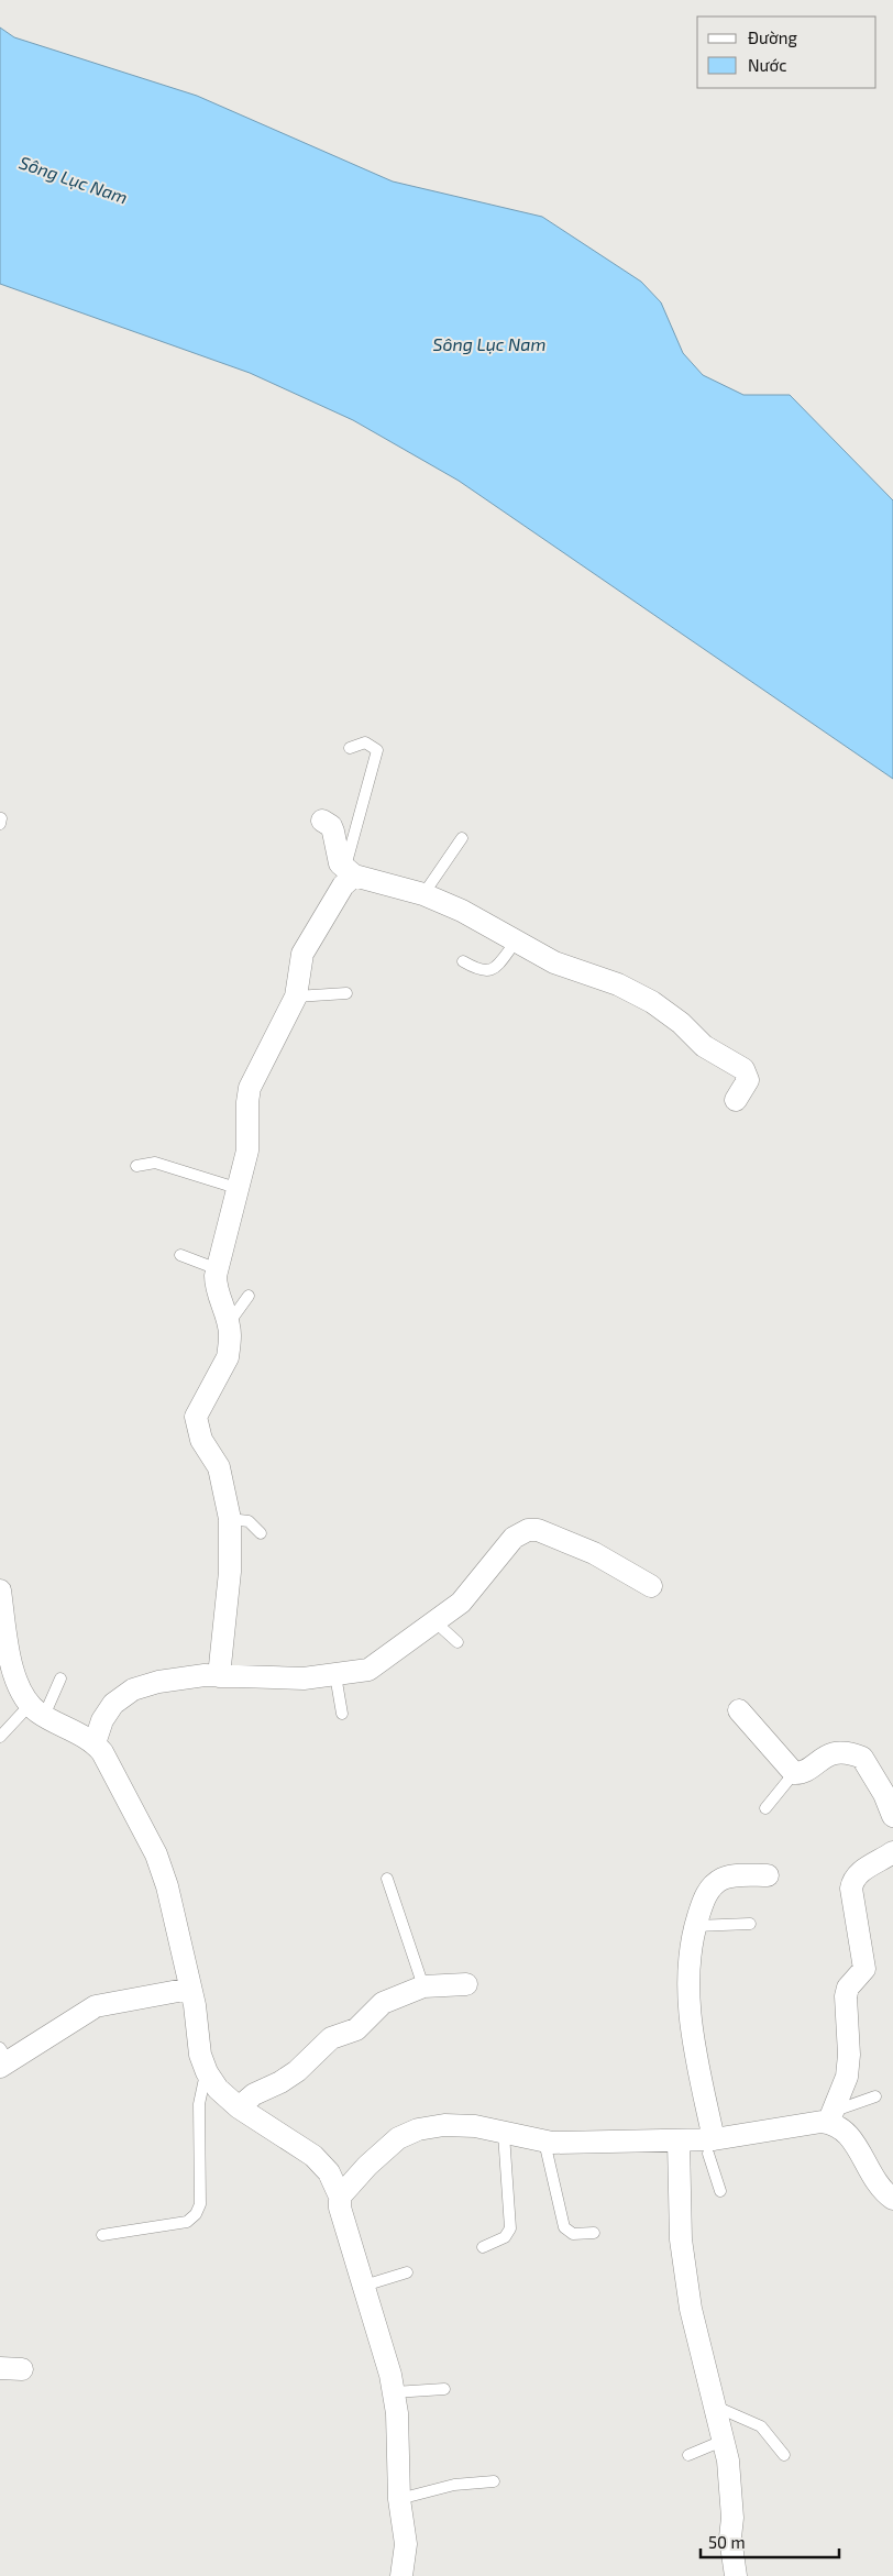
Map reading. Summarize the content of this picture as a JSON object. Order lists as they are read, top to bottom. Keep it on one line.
{"water":["Sông Lục Nam"],"legend":["Đường","Nước"],"scale_bar":"50 m"}
